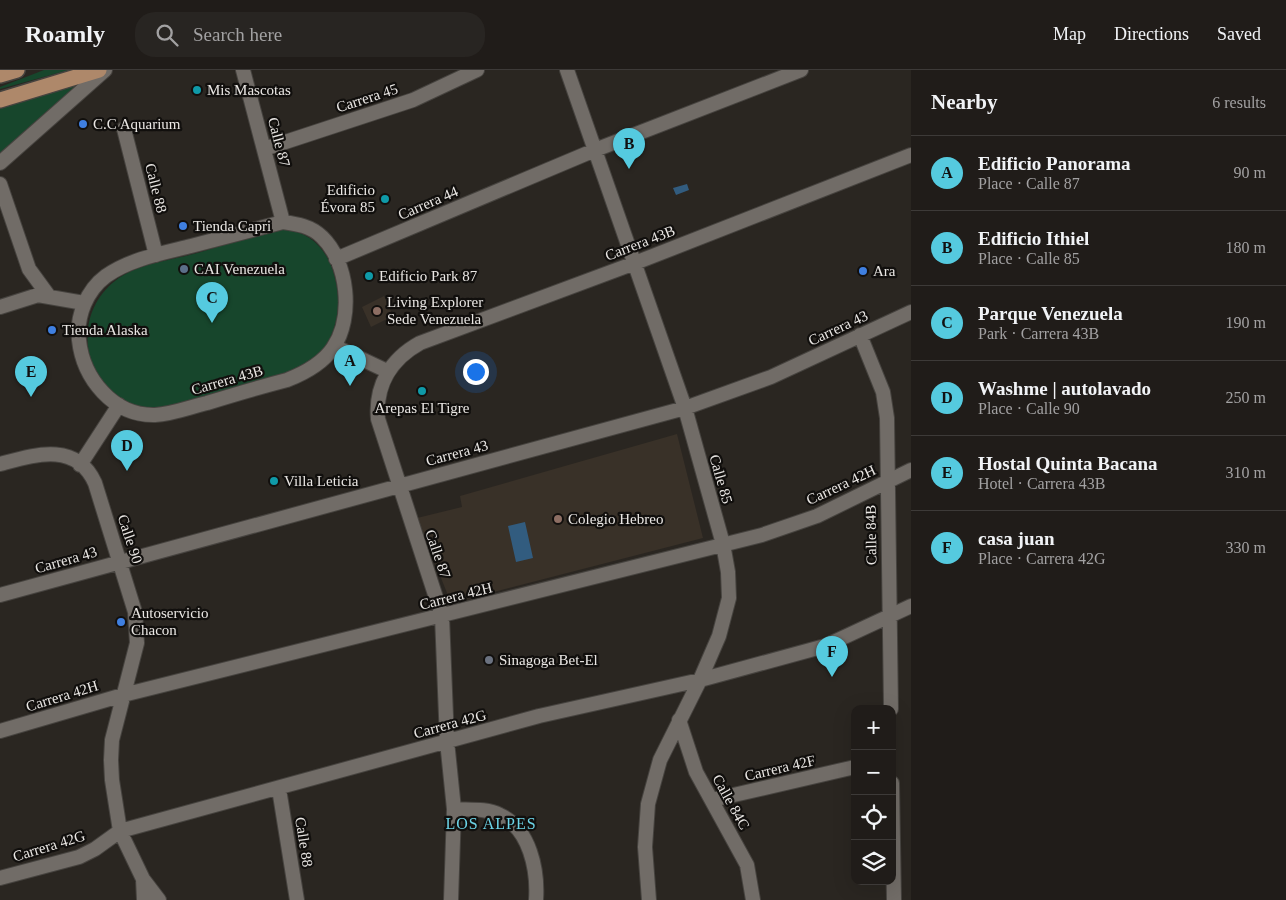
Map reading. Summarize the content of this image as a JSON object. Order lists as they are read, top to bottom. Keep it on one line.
{"streets":{"street":["Carrera 45","Calle 87","Calle 88","Carrera 44","Carrera 43B","Carrera 43","Calle 85","Carrera 42H","Calle 84B","Calle 90","Carrera 42G","Carrera 42F","Calle 84C"]},"crossings":[["Carrera 45","Calle 87"],["Calle 87","Carrera 43B"],["Calle 87","Carrera 43"],["Calle 87","Carrera 42H"],["Calle 87","Carrera 42G"],["Calle 88","Carrera 42G"],["Carrera 44","Calle 85"],["Carrera 43B","Calle 85"],["Carrera 43","Calle 85"],["Carrera 43","Calle 84B"],["Carrera 43","Calle 90"],["Calle 85","Carrera 42H"],["Calle 85","Carrera 42G"],["Calle 85","Calle 84C"],["Carrera 42H","Calle 84B"],["Carrera 42H","Calle 90"],["Calle 84B","Carrera 42G"],["Calle 90","Carrera 42G"],["Carrera 42F","Calle 84C"]],"districts":["LOS ALPES"],"places":["Mis Mascotas","C.C Aquarium","Edificio Évora 85","Tienda Capri","CAI Venezuela","Ara","Edificio Park 87","Living Explorer Sede Venezuela","Tienda Alaska","Arepas El Tigre","Villa Leticia","Colegio Hebreo","Autoservicio Chacon","Sinagoga Bet-El"],"page":{"header":"Roamly","search":"Search here","nav":["Map","Directions","Saved"],"heading":["Nearby","6 results"],"pins":["B","C","A","E","D","F"],"list":[{"mark":"A","name":"Edificio Panorama","note":"Place · Calle 87","value":"90 m"},{"mark":"B","name":"Edificio Ithiel","note":"Place · Calle 85","value":"180 m"},{"mark":"C","name":"Parque Venezuela","note":"Park · Carrera 43B","value":"190 m"},{"mark":"D","name":"Washme | autolavado","note":"Place · Calle 90","value":"250 m"},{"mark":"E","name":"Hostal Quinta Bacana","note":"Hotel · Carrera 43B","value":"310 m"},{"mark":"F","name":"casa juan","note":"Place · Carrera 42G","value":"330 m"}],"map_buttons":["+","−"]}}
